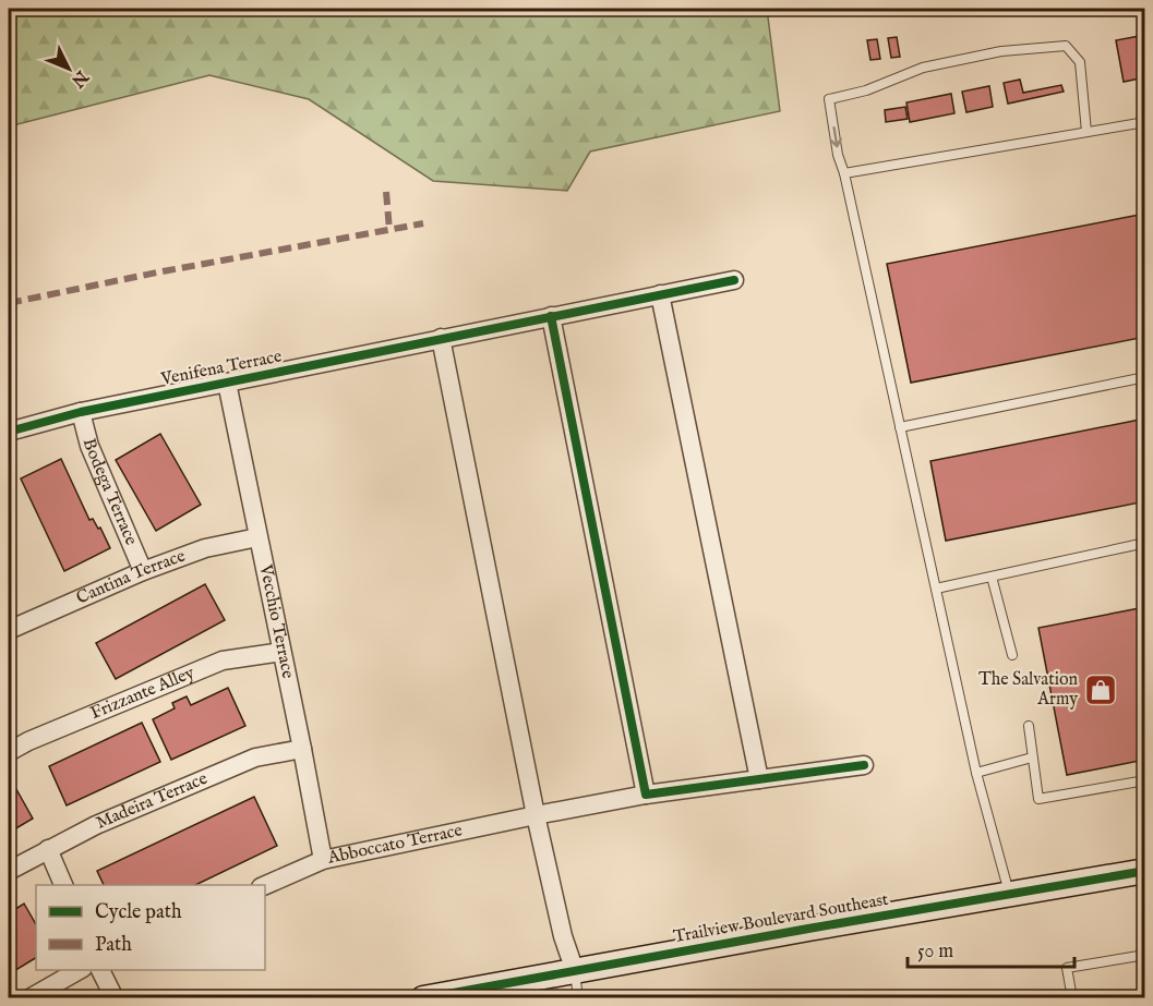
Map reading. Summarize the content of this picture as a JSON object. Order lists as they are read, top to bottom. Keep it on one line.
{"streets":{"street":["Venifena Terrace","Bodega Terrace","Cantina Terrace","Vecchio Terrace","Frizzante Alley","Madeira Terrace","Abboccato Terrace","Trailview Boulevard Southeast"]},"crossings":[["Venifena Terrace","Bodega Terrace"],["Venifena Terrace","Vecchio Terrace"],["Bodega Terrace","Cantina Terrace"],["Cantina Terrace","Vecchio Terrace"],["Vecchio Terrace","Frizzante Alley"],["Vecchio Terrace","Madeira Terrace"],["Vecchio Terrace","Abboccato Terrace"]],"places":{"shop":["The Salvation Army"]},"legend":["Cycle path","Path"],"scale_bar":"50 m","north":"bottom right"}
